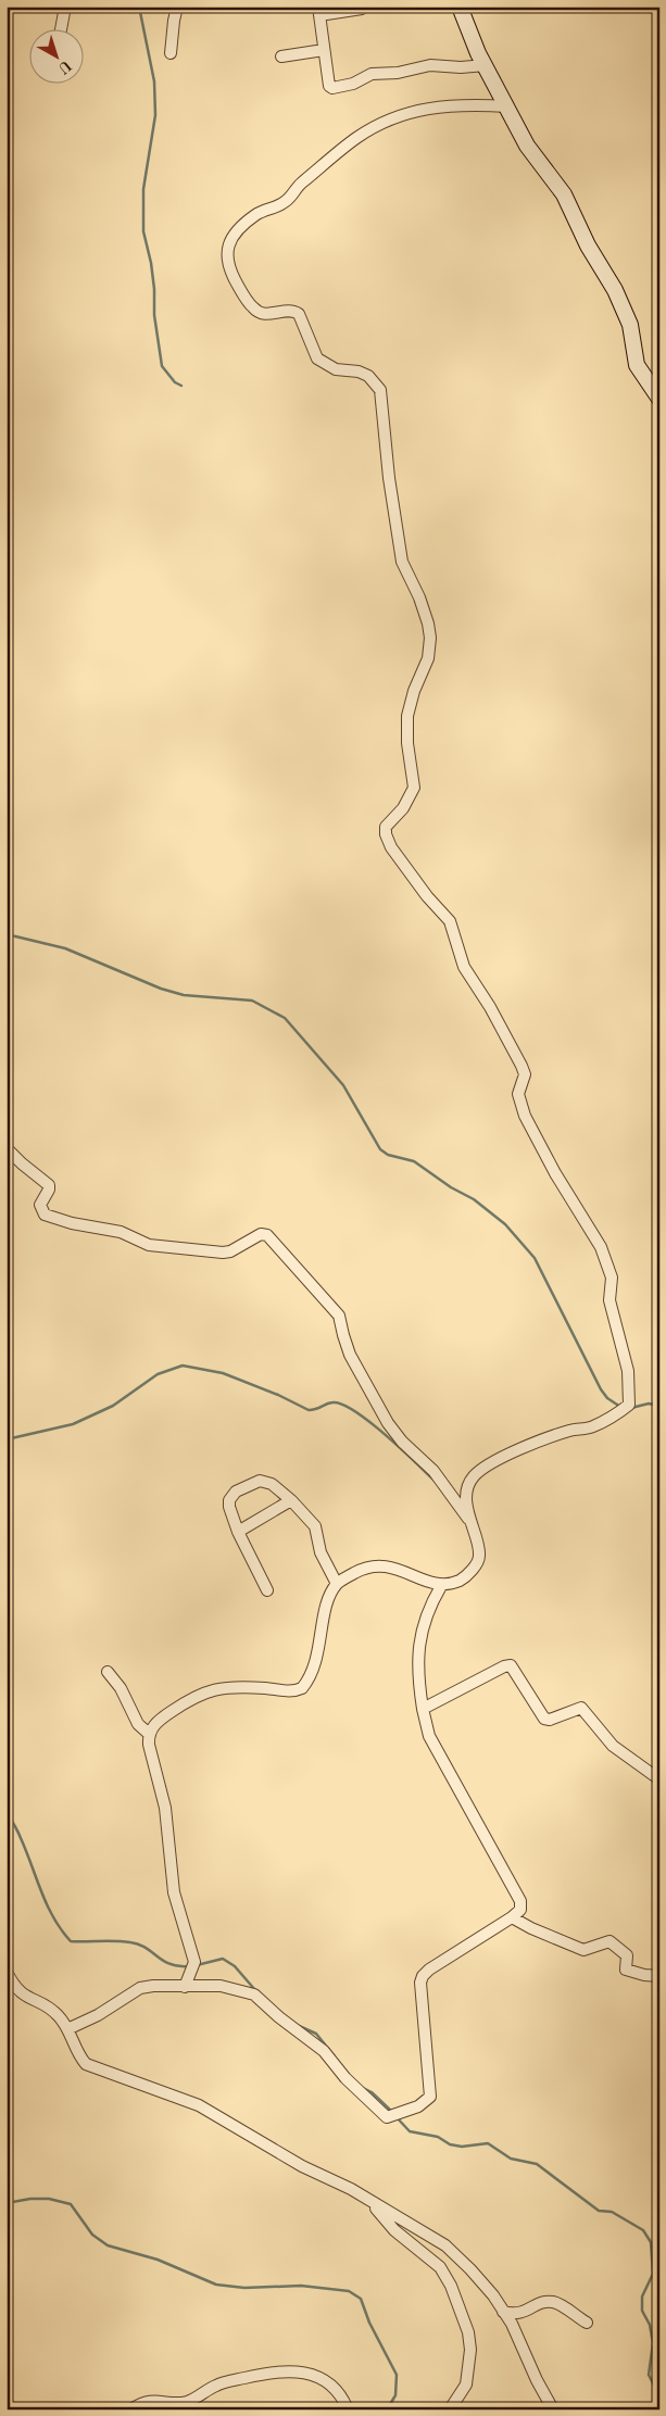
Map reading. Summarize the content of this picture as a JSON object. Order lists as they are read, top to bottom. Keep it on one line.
{"north":"bottom right"}
